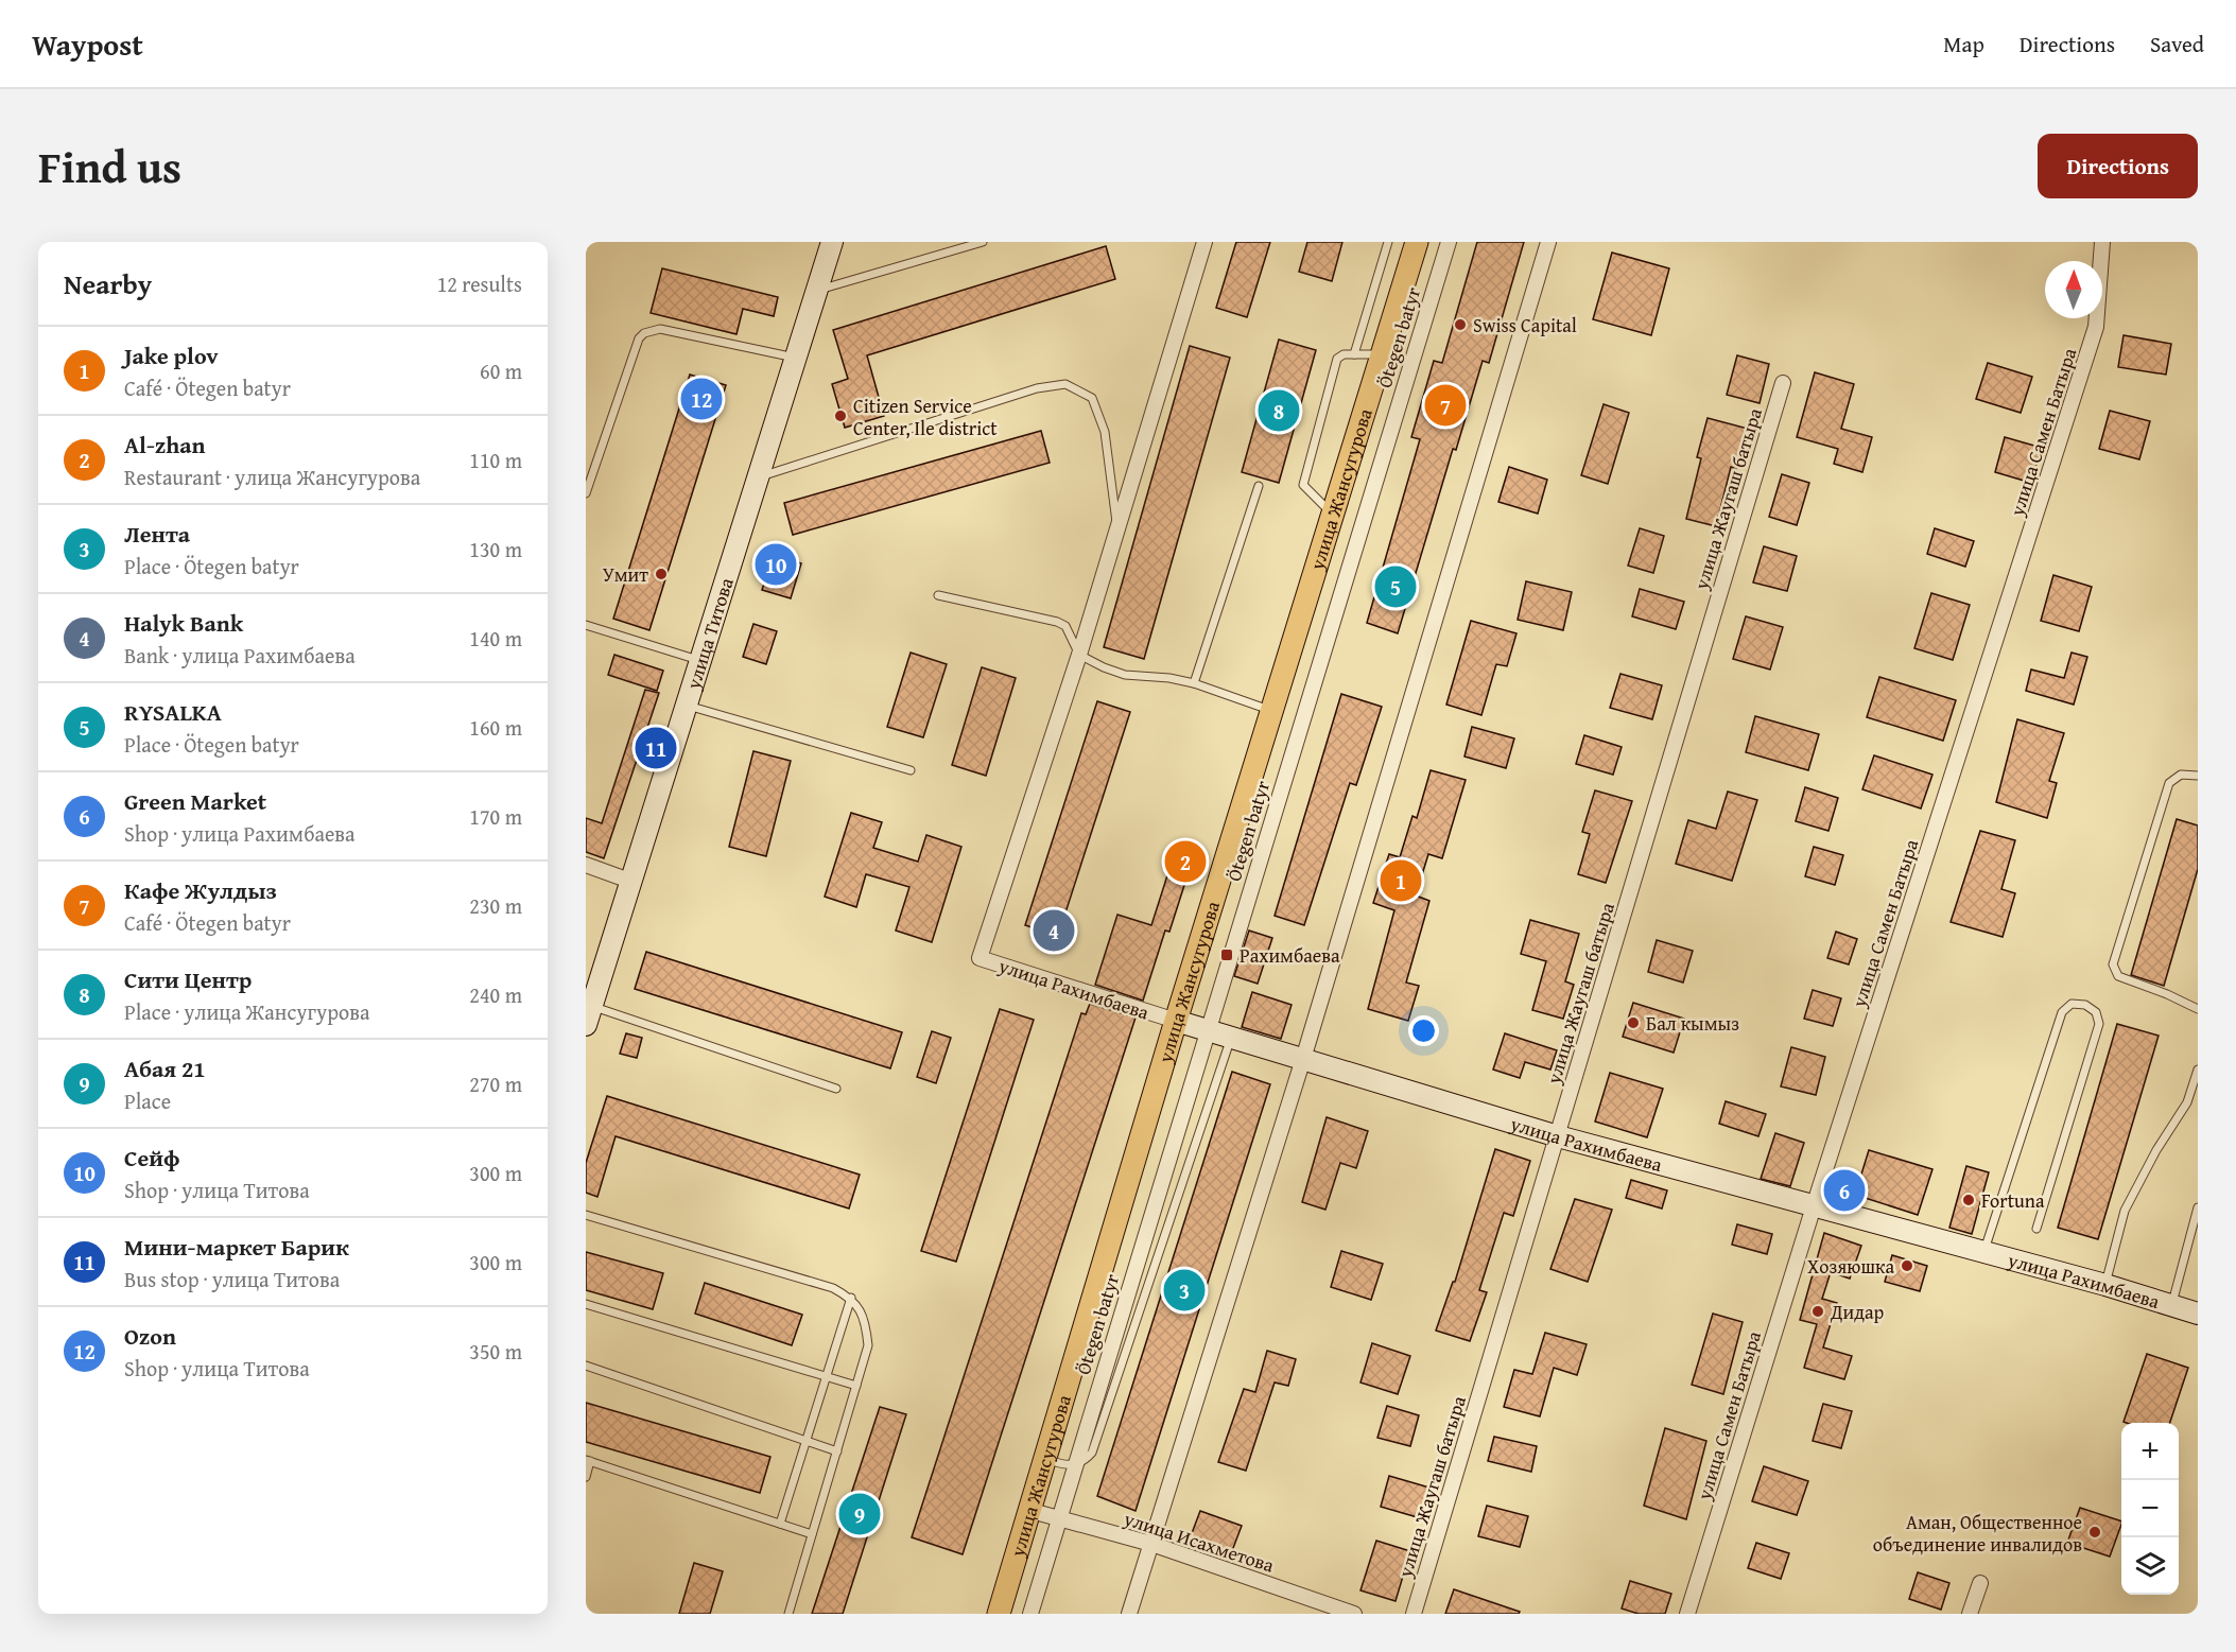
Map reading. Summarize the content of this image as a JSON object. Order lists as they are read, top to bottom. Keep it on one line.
{"streets":{"main road":["улица Жансугурова"],"street":["Ötegen batyr","улица Самен Батыра","улица Жаугаш батыра","улица Титова","улица Рахимбаева","улица Исахметова"]},"crossings":[["улица Самен Батыра","улица Рахимбаева"],["улица Жансугурова","улица Рахимбаева"],["улица Жансугурова","улица Исахметова"],["улица Жаугаш батыра","улица Рахимбаева"]],"places":{"other":["Swiss Capital","Citizen Service Center, Ile district","Умит","Бал кымыз","Fortuna","Хозяюшка","Дидар","Аман, Общественное объединение инвалидов"],"transit":["Рахимбаева"]},"north":"top","page":{"header":"Waypost","nav":["Map","Directions","Saved"],"title":"Find us","buttons":"Directions","heading":["Nearby","12 results"],"list":[{"mark":"1","name":"Jake plov","note":"Café · Ötegen batyr","value":"60 m"},{"mark":"2","name":"Al-zhan","note":"Restaurant · улица Жансугурова","value":"110 m"},{"mark":"3","name":"Лента","note":"Place · Ötegen batyr","value":"130 m"},{"mark":"4","name":"Halyk Bank","note":"Bank · улица Рахимбаева","value":"140 m"},{"mark":"5","name":"RYSALKA","note":"Place · Ötegen batyr","value":"160 m"},{"mark":"6","name":"Green Market","note":"Shop · улица Рахимбаева","value":"170 m"},{"mark":"7","name":"Кафе Жулдыз","note":"Café · Ötegen batyr","value":"230 m"},{"mark":"8","name":"Сити Центр","note":"Place · улица Жансугурова","value":"240 m"},{"mark":"9","name":"Абая 21","note":"Place","value":"270 m"},{"mark":"10","name":"Сейф","note":"Shop · улица Титова","value":"300 m"},{"mark":"11","name":"Мини-маркет Барик","note":"Bus stop · улица Титова","value":"300 m"},{"mark":"12","name":"Ozon","note":"Shop · улица Титова","value":"350 m"}],"pins":["12","7","8","10","5","11","2","1","4","6","3","9"],"map_buttons":["+","−"]}}
